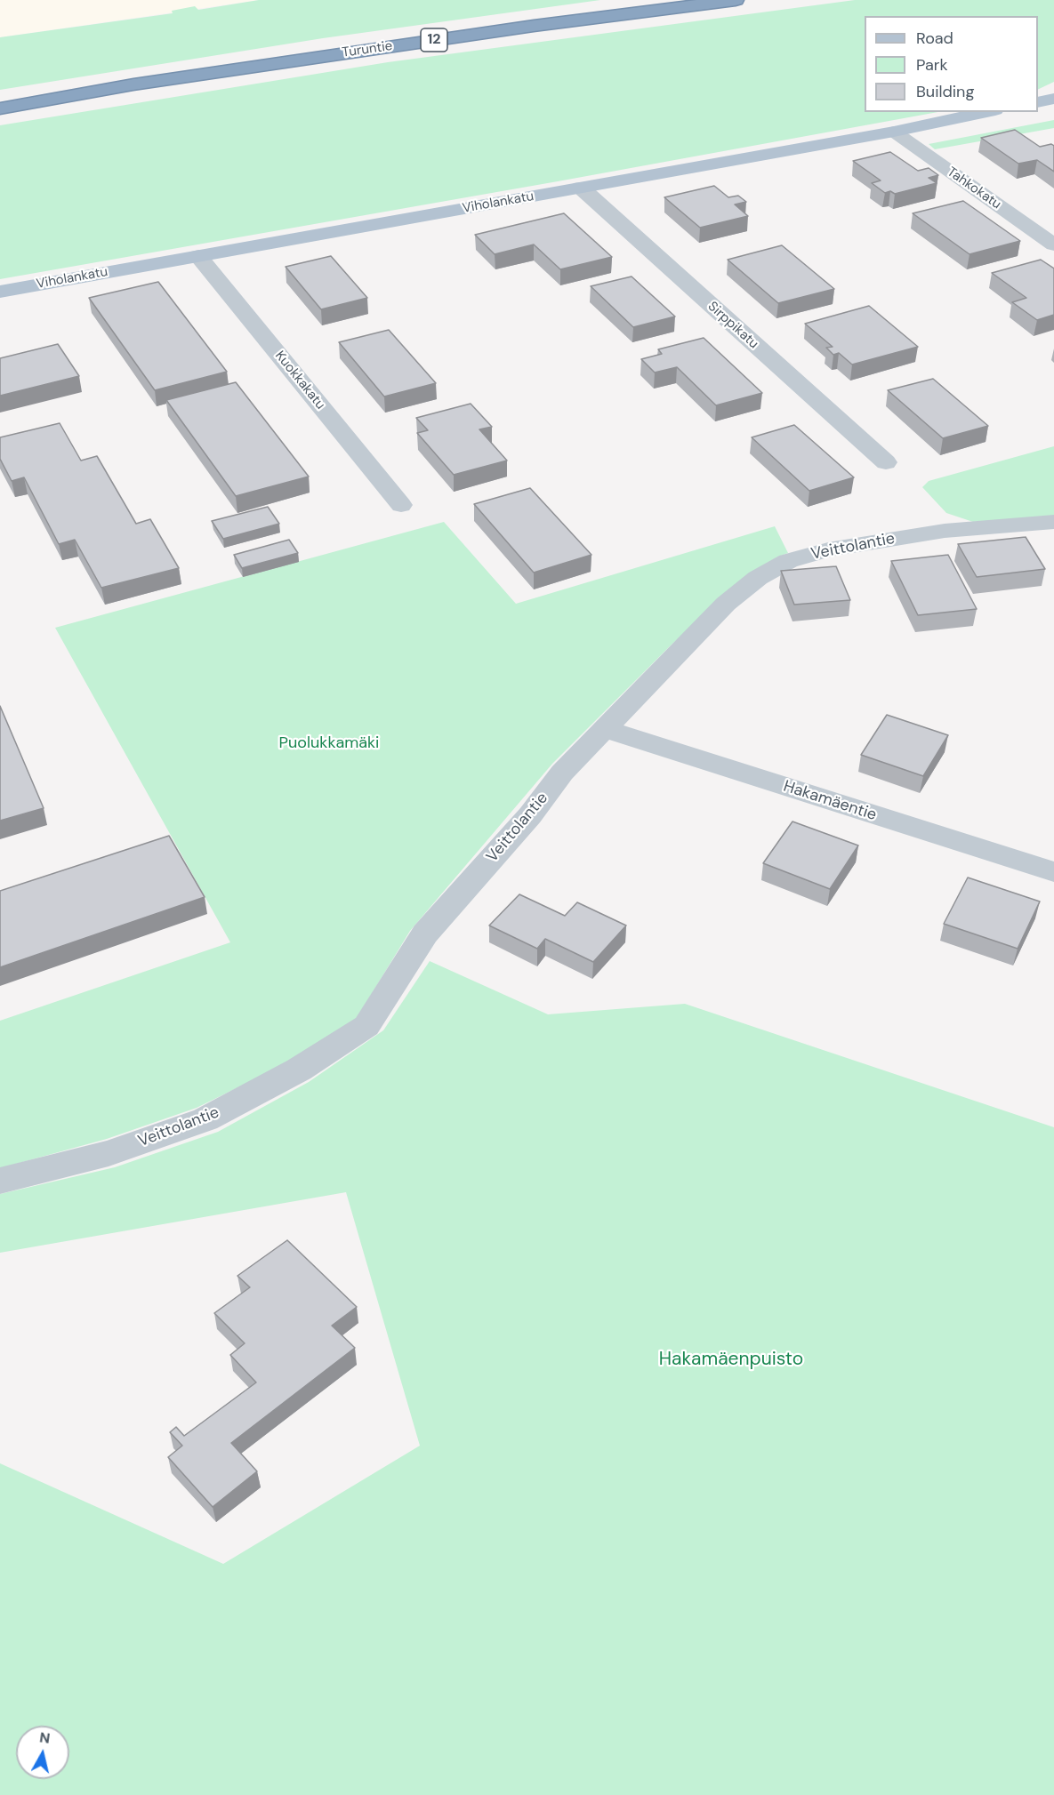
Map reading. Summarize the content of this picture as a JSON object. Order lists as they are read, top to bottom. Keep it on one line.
{"streets":{"highway":["12","Turuntie"],"main road":["Viholankatu"],"street":["Tahkokatu","Sirppikatu","Kuokkakatu","Veittolantie","Hakamäentie"]},"crossings":[["Tahkokatu","Viholankatu"],["Viholankatu","Sirppikatu"],["Viholankatu","Kuokkakatu"],["Veittolantie","Hakamäentie"]],"parks":["Puolukkamäki","Hakamäenpuisto"],"legend":["Road","Park","Building"],"north":"top"}
